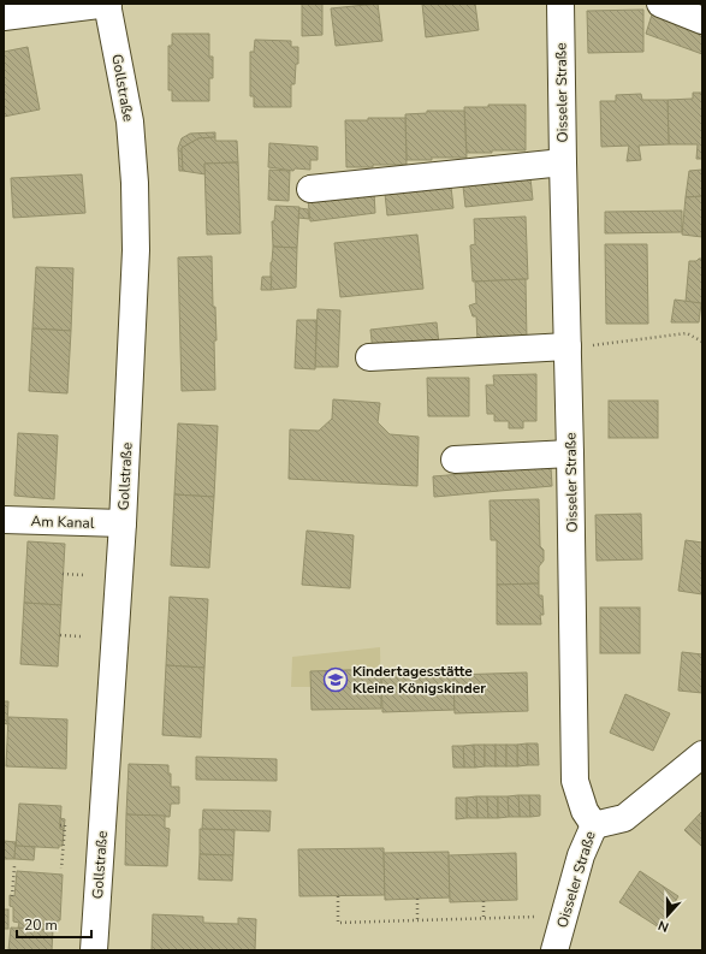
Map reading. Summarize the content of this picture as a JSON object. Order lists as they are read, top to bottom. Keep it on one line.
{"streets":{"street":["Gollstraße","Oisseler Straße","Am Kanal"]},"crossings":[["Gollstraße","Am Kanal"]],"places":{"school or university":["Kindertagesstätte Kleine Königskinder"]},"scale_bar":"20 m","north":"bottom"}
